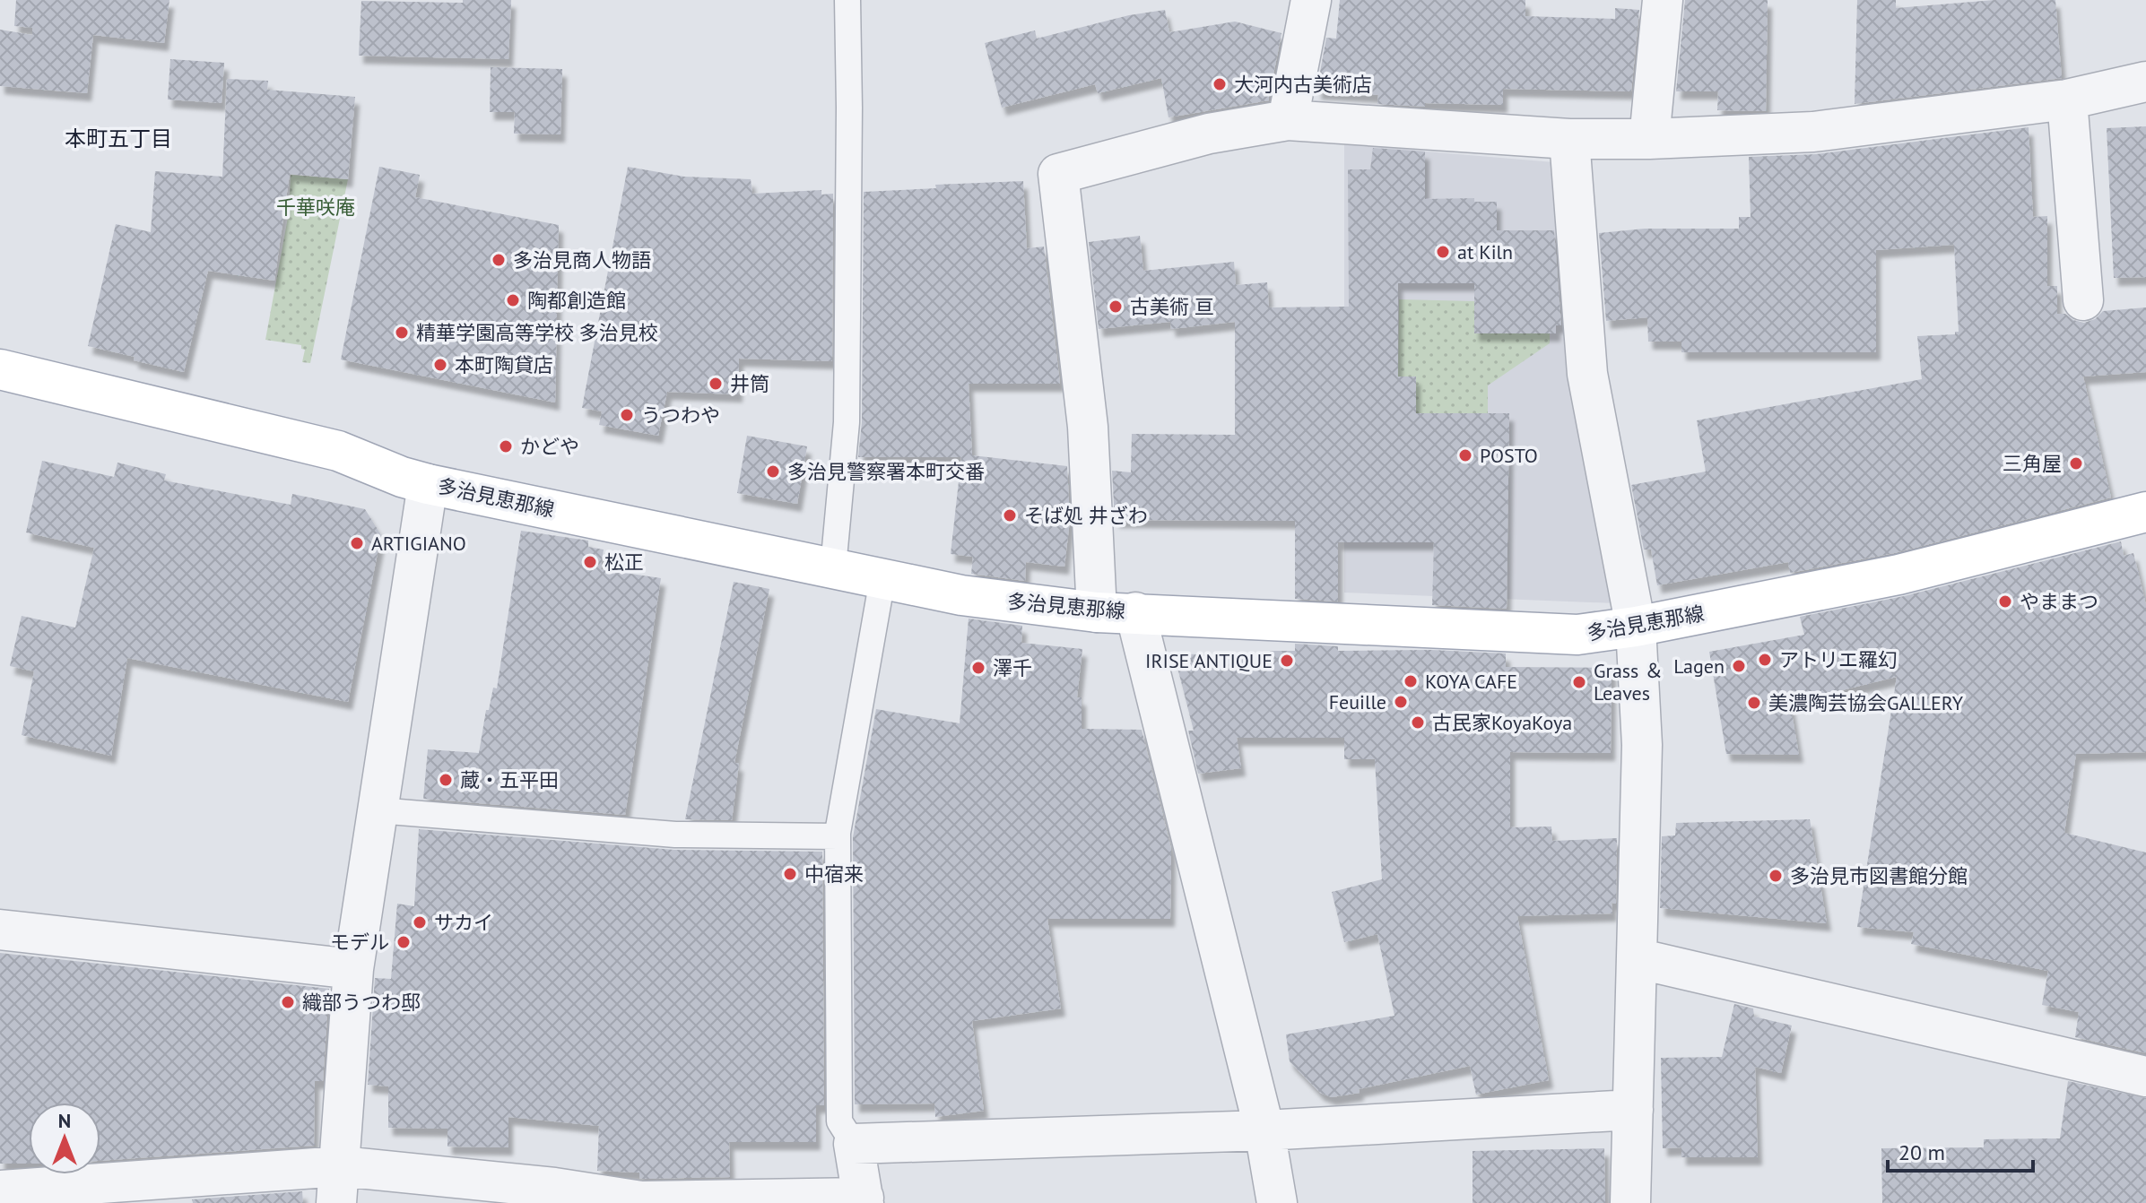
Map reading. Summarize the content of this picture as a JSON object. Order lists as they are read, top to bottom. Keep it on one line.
{"streets":{"main road":["多治見恵那線"]},"districts":["本町五丁目"],"parks":["千華咲庵"],"places":["大河内古美術店","at Kiln","多治見商人物語","陶都創造館","古美術 亘","精華学園高等学校 多治見校","本町陶貸店","井筒","うつわや","かどや","POSTO","三角屋","多治見警察署本町交番","そば処 井ざわ","ARTIGIANO","松正","やままつ","アトリエ羅幻","IRISE ANTIQUE","Lagen","澤千","KOYA CAFE","Grass ＆ Leaves","Feuille","美濃陶芸協会GALLERY","古民家KoyaKoya","蔵・五平田","中宿来","多治見市図書館分館","サカイ","モデル","織部うつわ邸"],"scale_bar":"20 m","north":"top"}
